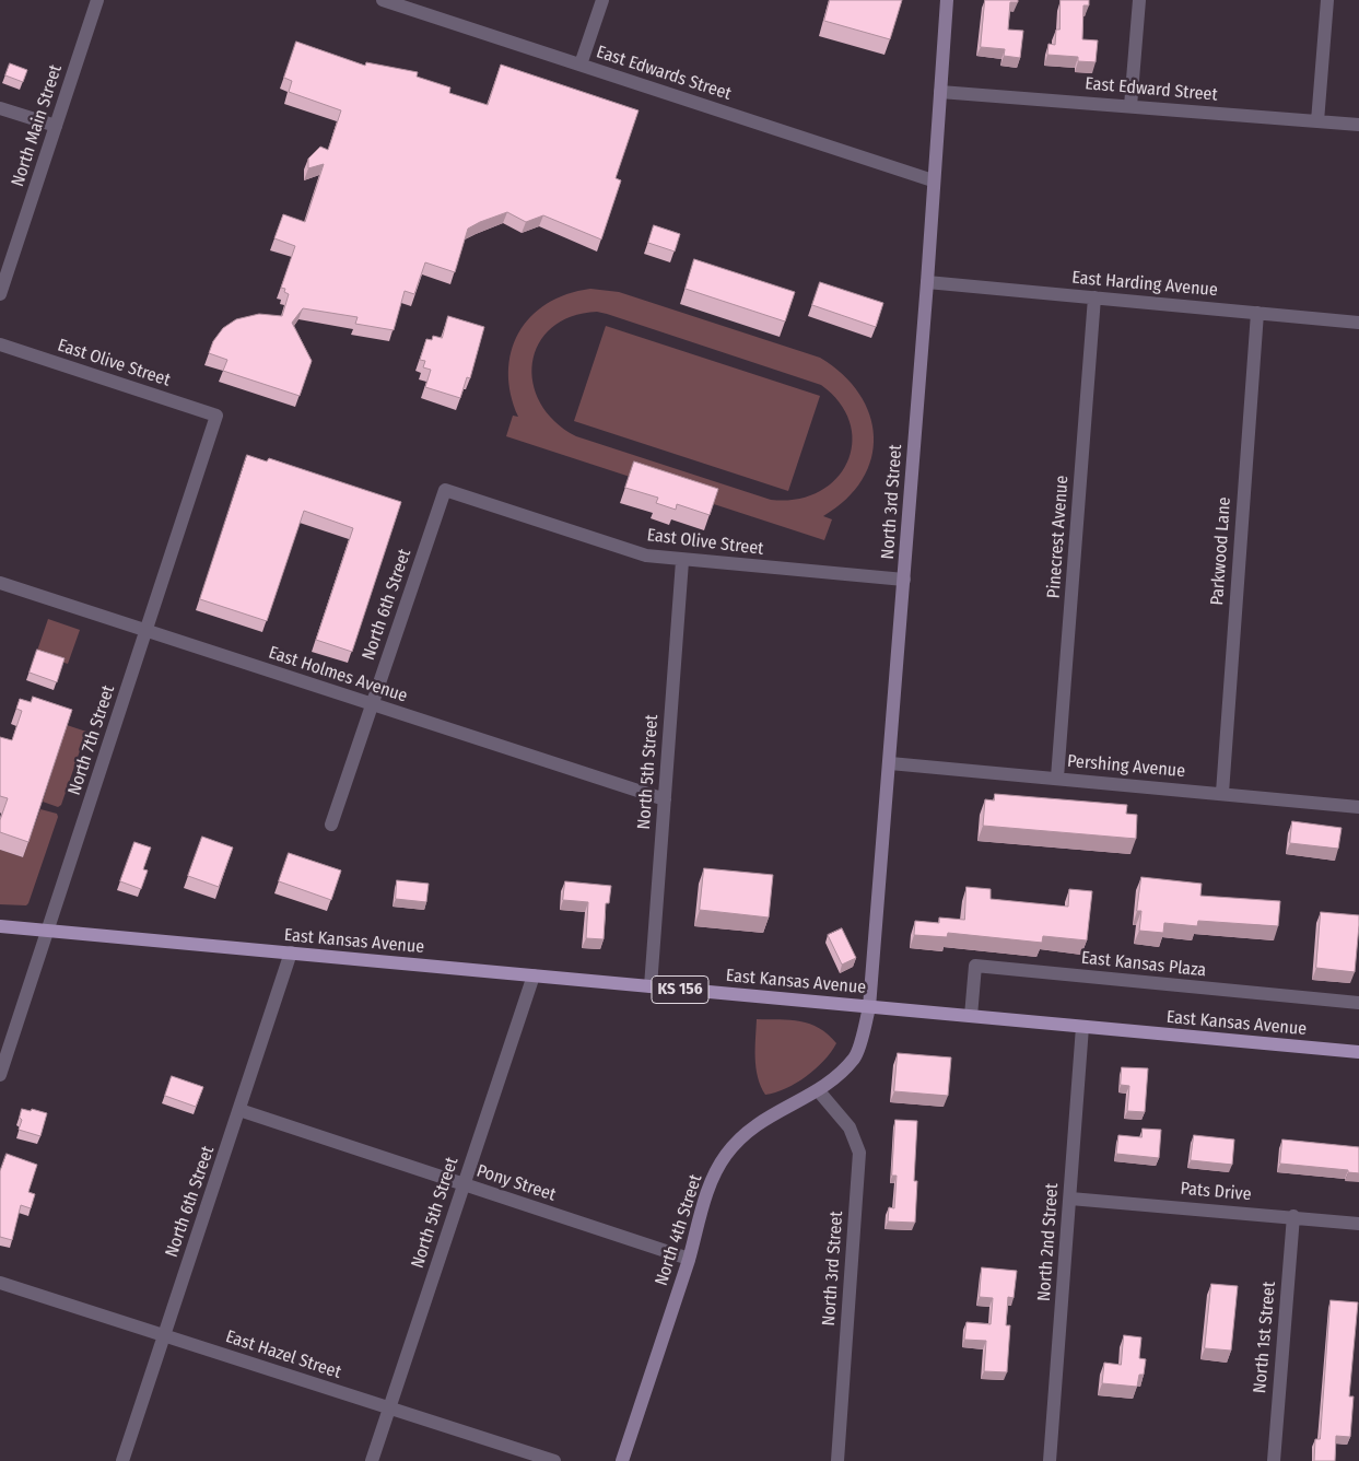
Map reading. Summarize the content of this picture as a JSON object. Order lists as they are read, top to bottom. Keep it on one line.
{"streets":{"main road":["North 3rd Street","East Kansas Avenue","KS 156","North 4th Street"],"street":["East Edwards Street","East Edward Street","North Main Street","East Harding Avenue","East Olive Street","Pinecrest Avenue","Parkwood Lane","North 6th Street","East Holmes Avenue","North 7th Street","Pershing Avenue","North 5th Street","East Kansas Plaza","Pony Street","Pats Drive","North 2nd Street","North 1st Street","East Hazel Street"]},"crossings":[["East Edwards Street","North 3rd Street"],["East Edward Street","North 3rd Street"],["East Harding Avenue","North 3rd Street"],["East Harding Avenue","Pinecrest Avenue"],["East Harding Avenue","Parkwood Lane"],["East Olive Street","North 3rd Street"],["East Olive Street","North 6th Street"],["East Olive Street","North 7th Street"],["East Olive Street","North 5th Street"],["North 3rd Street","Pershing Avenue"],["North 3rd Street","East Kansas Avenue"],["North 3rd Street","North 4th Street"],["Pinecrest Avenue","Pershing Avenue"],["Parkwood Lane","Pershing Avenue"],["North 6th Street","East Holmes Avenue"],["North 6th Street","East Kansas Avenue"],["North 6th Street","Pony Street"],["North 6th Street","East Hazel Street"],["East Holmes Avenue","North 7th Street"],["East Holmes Avenue","North 5th Street"],["North 7th Street","East Kansas Avenue"],["North 5th Street","East Kansas Avenue"],["North 5th Street","Pony Street"],["North 5th Street","East Hazel Street"],["East Kansas Avenue","East Kansas Plaza"],["East Kansas Avenue","North 4th Street"],["East Kansas Avenue","North 2nd Street"],["Pony Street","North 4th Street"],["Pats Drive","North 2nd Street"],["Pats Drive","North 1st Street"]]}
